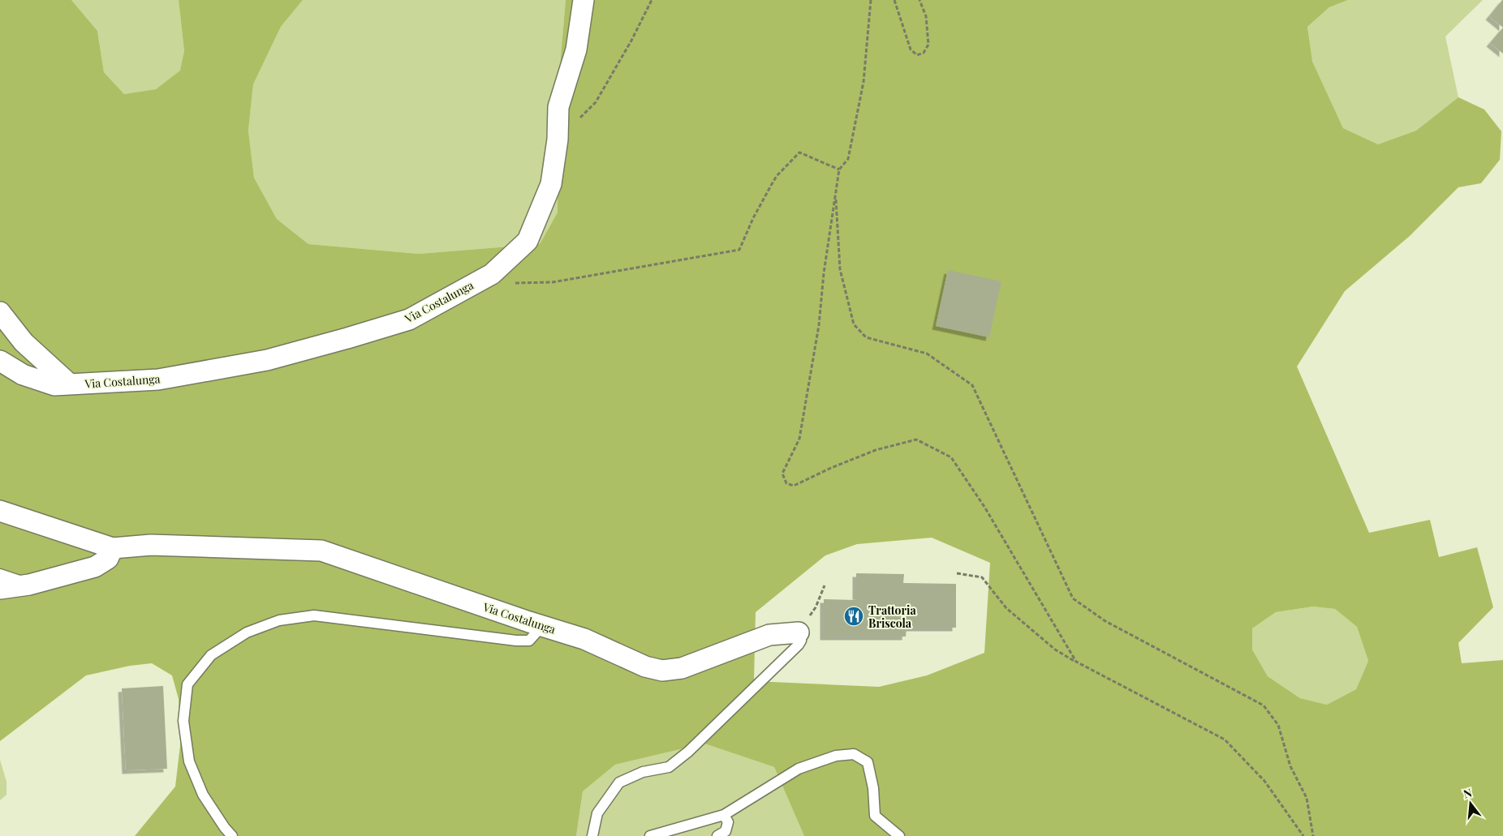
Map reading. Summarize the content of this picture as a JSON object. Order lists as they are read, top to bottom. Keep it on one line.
{"streets":{"street":["Via Costalunga"]},"places":{"restaurant":["Trattoria Briscola"]},"north":"top"}
